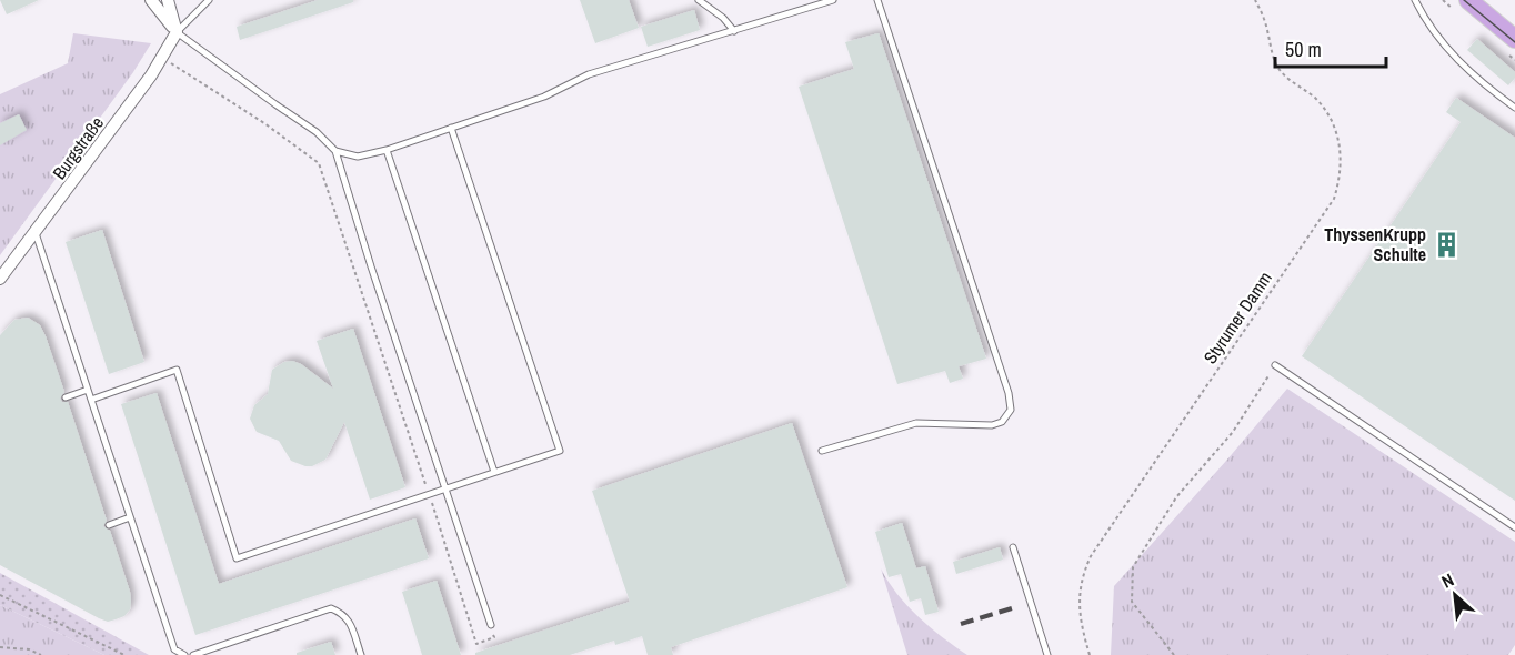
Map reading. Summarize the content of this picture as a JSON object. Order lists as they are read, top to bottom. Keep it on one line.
{"streets":{"street":["Burgstraße"],"path":["Styrumer Damm"]},"places":{"building":["ThyssenKrupp Schulte"]},"scale_bar":"50 m","north":"top left"}
